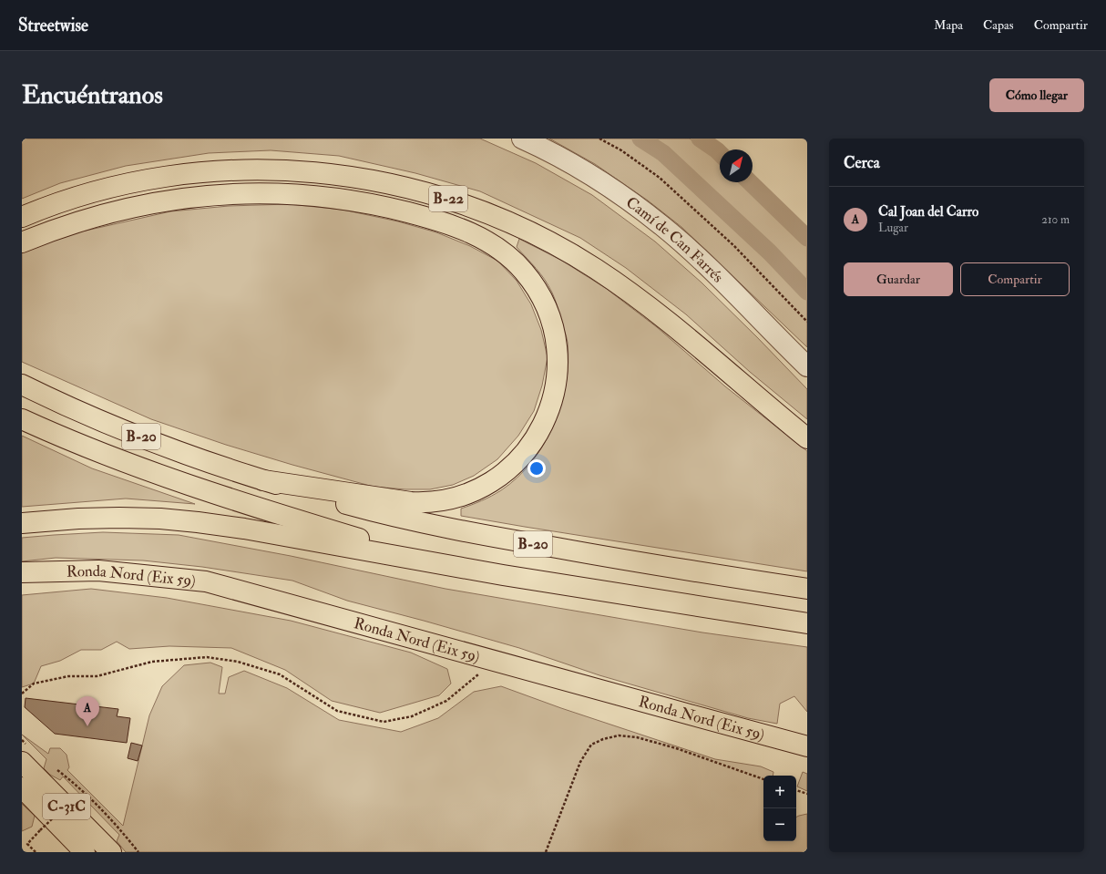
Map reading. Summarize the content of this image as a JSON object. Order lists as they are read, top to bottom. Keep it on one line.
{"streets":{"main road":["B-22","B-20","Ronda Nord (Eix 59)","C-31C"],"street":["Camí de Can Farrés"]},"crossings":[["B-22","B-20"]],"north":"top right","page":{"header":"Streetwise","nav":["Mapa","Capas","Compartir"],"buttons":["Cómo llegar",["Guardar","Compartir"]],"title":"Encuéntranos","heading":"Cerca","list":[{"mark":"A","name":"Cal Joan del Carro","note":"Lugar","value":"210 m"}],"pins":"A","map_buttons":["+","−"]}}
